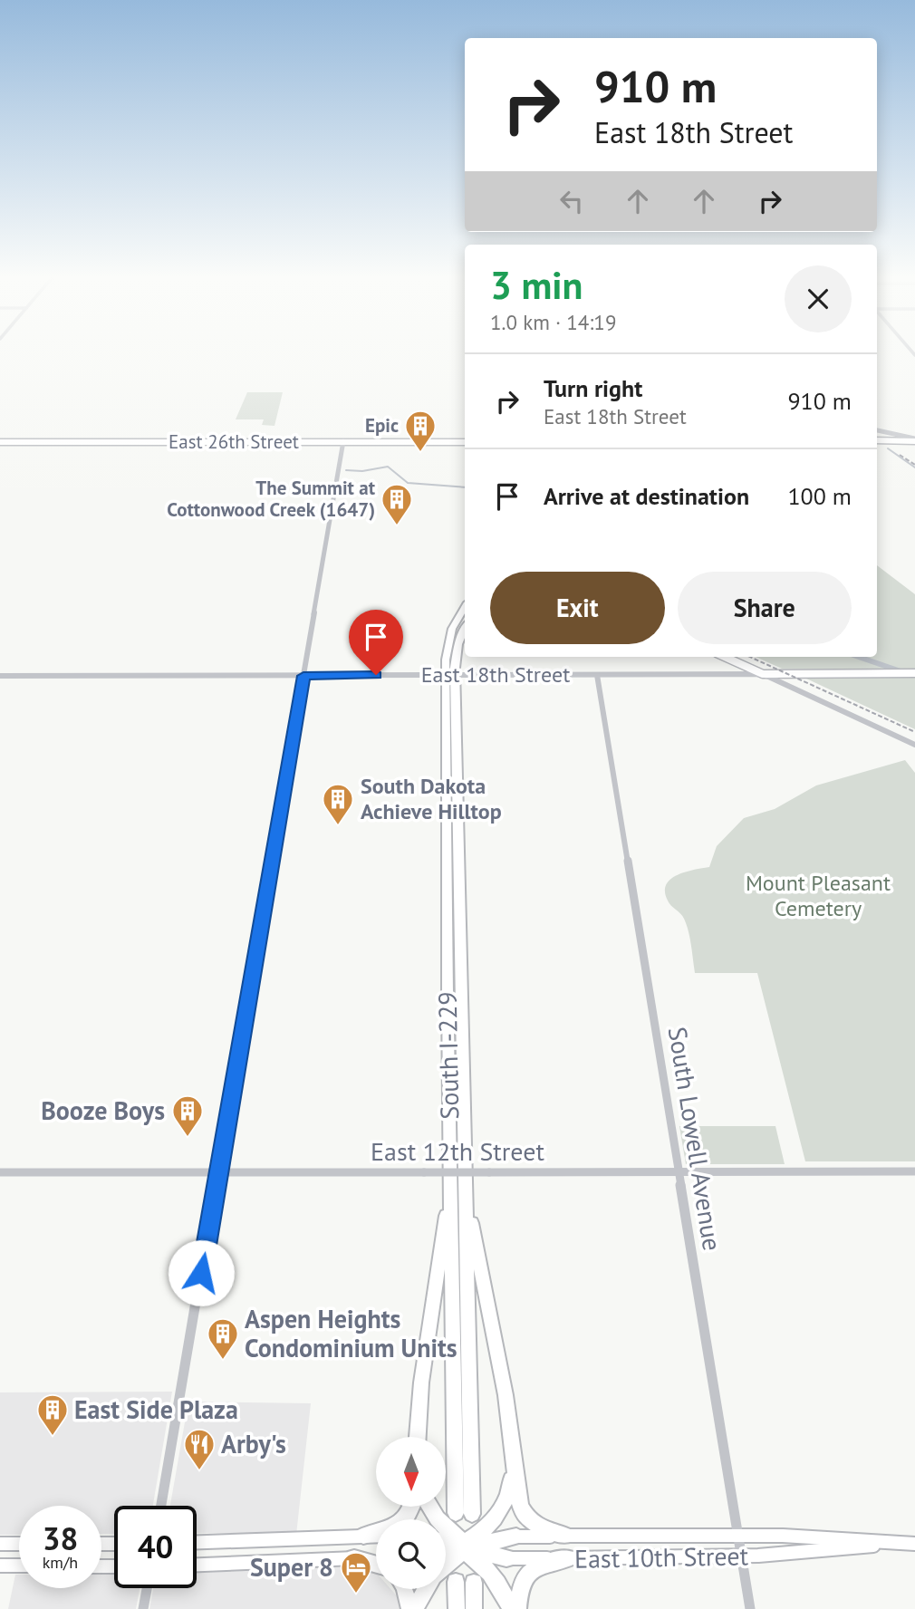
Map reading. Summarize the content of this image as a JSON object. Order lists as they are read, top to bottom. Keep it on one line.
{"streets":{"highway":["South I-229"],"main road":["East 26th Street","East 18th Street","East 10th Street"],"street":["South Lowell Avenue","East 12th Street"]},"crossings":[["East 18th Street","South Lowell Avenue"],["South Lowell Avenue","East 12th Street"],["South Lowell Avenue","East 10th Street"]],"parks":["Mount Pleasant Cemetery"],"places":{"building":["Epic","The Summit at Cottonwood Creek (1647)","South Dakota Achieve Hilltop","Booze Boys","Aspen Heights Condominium Units","East Side Plaza"],"restaurant":["Arby's"],"hotel":["Super 8"]},"north":"bottom","page":{"turn":["910 m","East 18th Street"],"heading":["3 min","1.0 km · 14:19"],"list":[{"name":"Turn right","note":"East 18th Street","value":"910 m"},{"name":"Arrive at destination","value":"100 m"}],"buttons":["Exit","Share"],"speed":"38 km/h","limit":"40"}}
